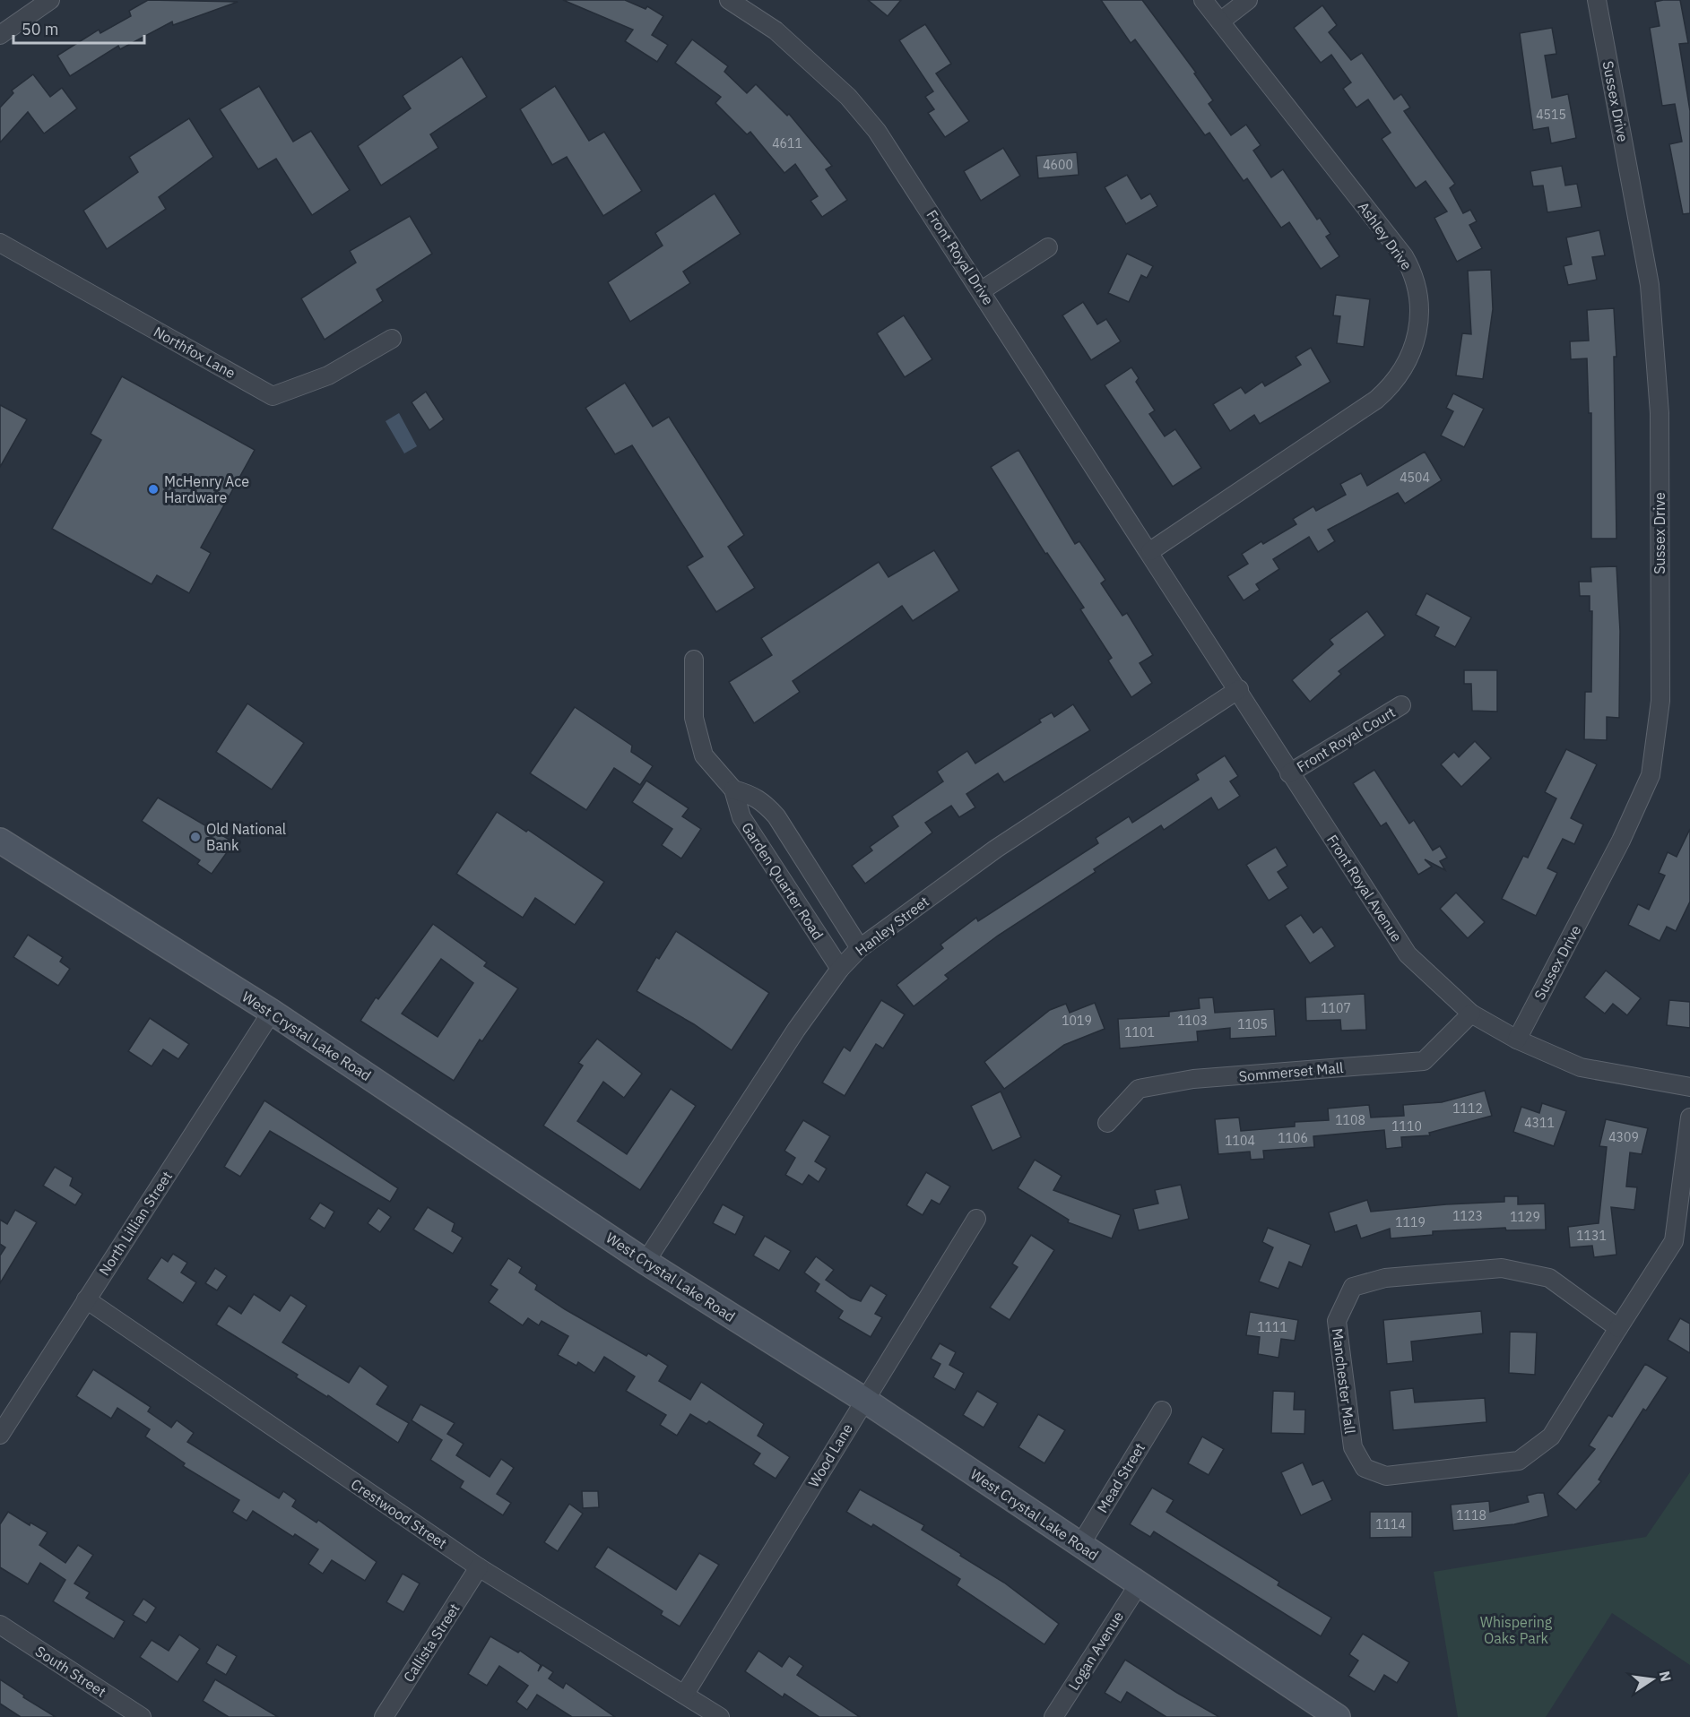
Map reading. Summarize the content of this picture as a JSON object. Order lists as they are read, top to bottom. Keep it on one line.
{"streets":{"street":["Sussex Drive","Ashley Drive","Front Royal Drive","Northfox Lane","Front Royal Court","Garden Quarter Road","Front Royal Avenue","Hanley Street","West Crystal Lake Road","Sommerset Mall","North Lillian Street","Manchester Mall","Wood Lane","Mead Street","Crestwood Street","Callista Street","Logan Avenue","South Street"]},"crossings":[["Sussex Drive","Front Royal Avenue"],["Ashley Drive","Front Royal Drive"],["Ashley Drive","Front Royal Avenue"],["Front Royal Drive","Front Royal Avenue"],["Front Royal Court","Front Royal Avenue"],["Garden Quarter Road","Hanley Street"],["Front Royal Avenue","Hanley Street"],["Front Royal Avenue","Sommerset Mall"],["Hanley Street","West Crystal Lake Road"],["West Crystal Lake Road","North Lillian Street"],["West Crystal Lake Road","Wood Lane"],["West Crystal Lake Road","Mead Street"],["West Crystal Lake Road","Logan Avenue"],["North Lillian Street","Crestwood Street"],["Wood Lane","Crestwood Street"],["Crestwood Street","Callista Street"]],"parks":["Whispering Oaks Park"],"places":["McHenry Ace Hardware","Old National Bank"],"house_numbers":["4515","4611","4600","4504","1107","1019","1103","1105","1101","1112","1108","4311","1110","4309","1106","1104","1123","1129","1119","1131","1111","1118","1114"],"scale_bar":"50 m","north":"right"}
